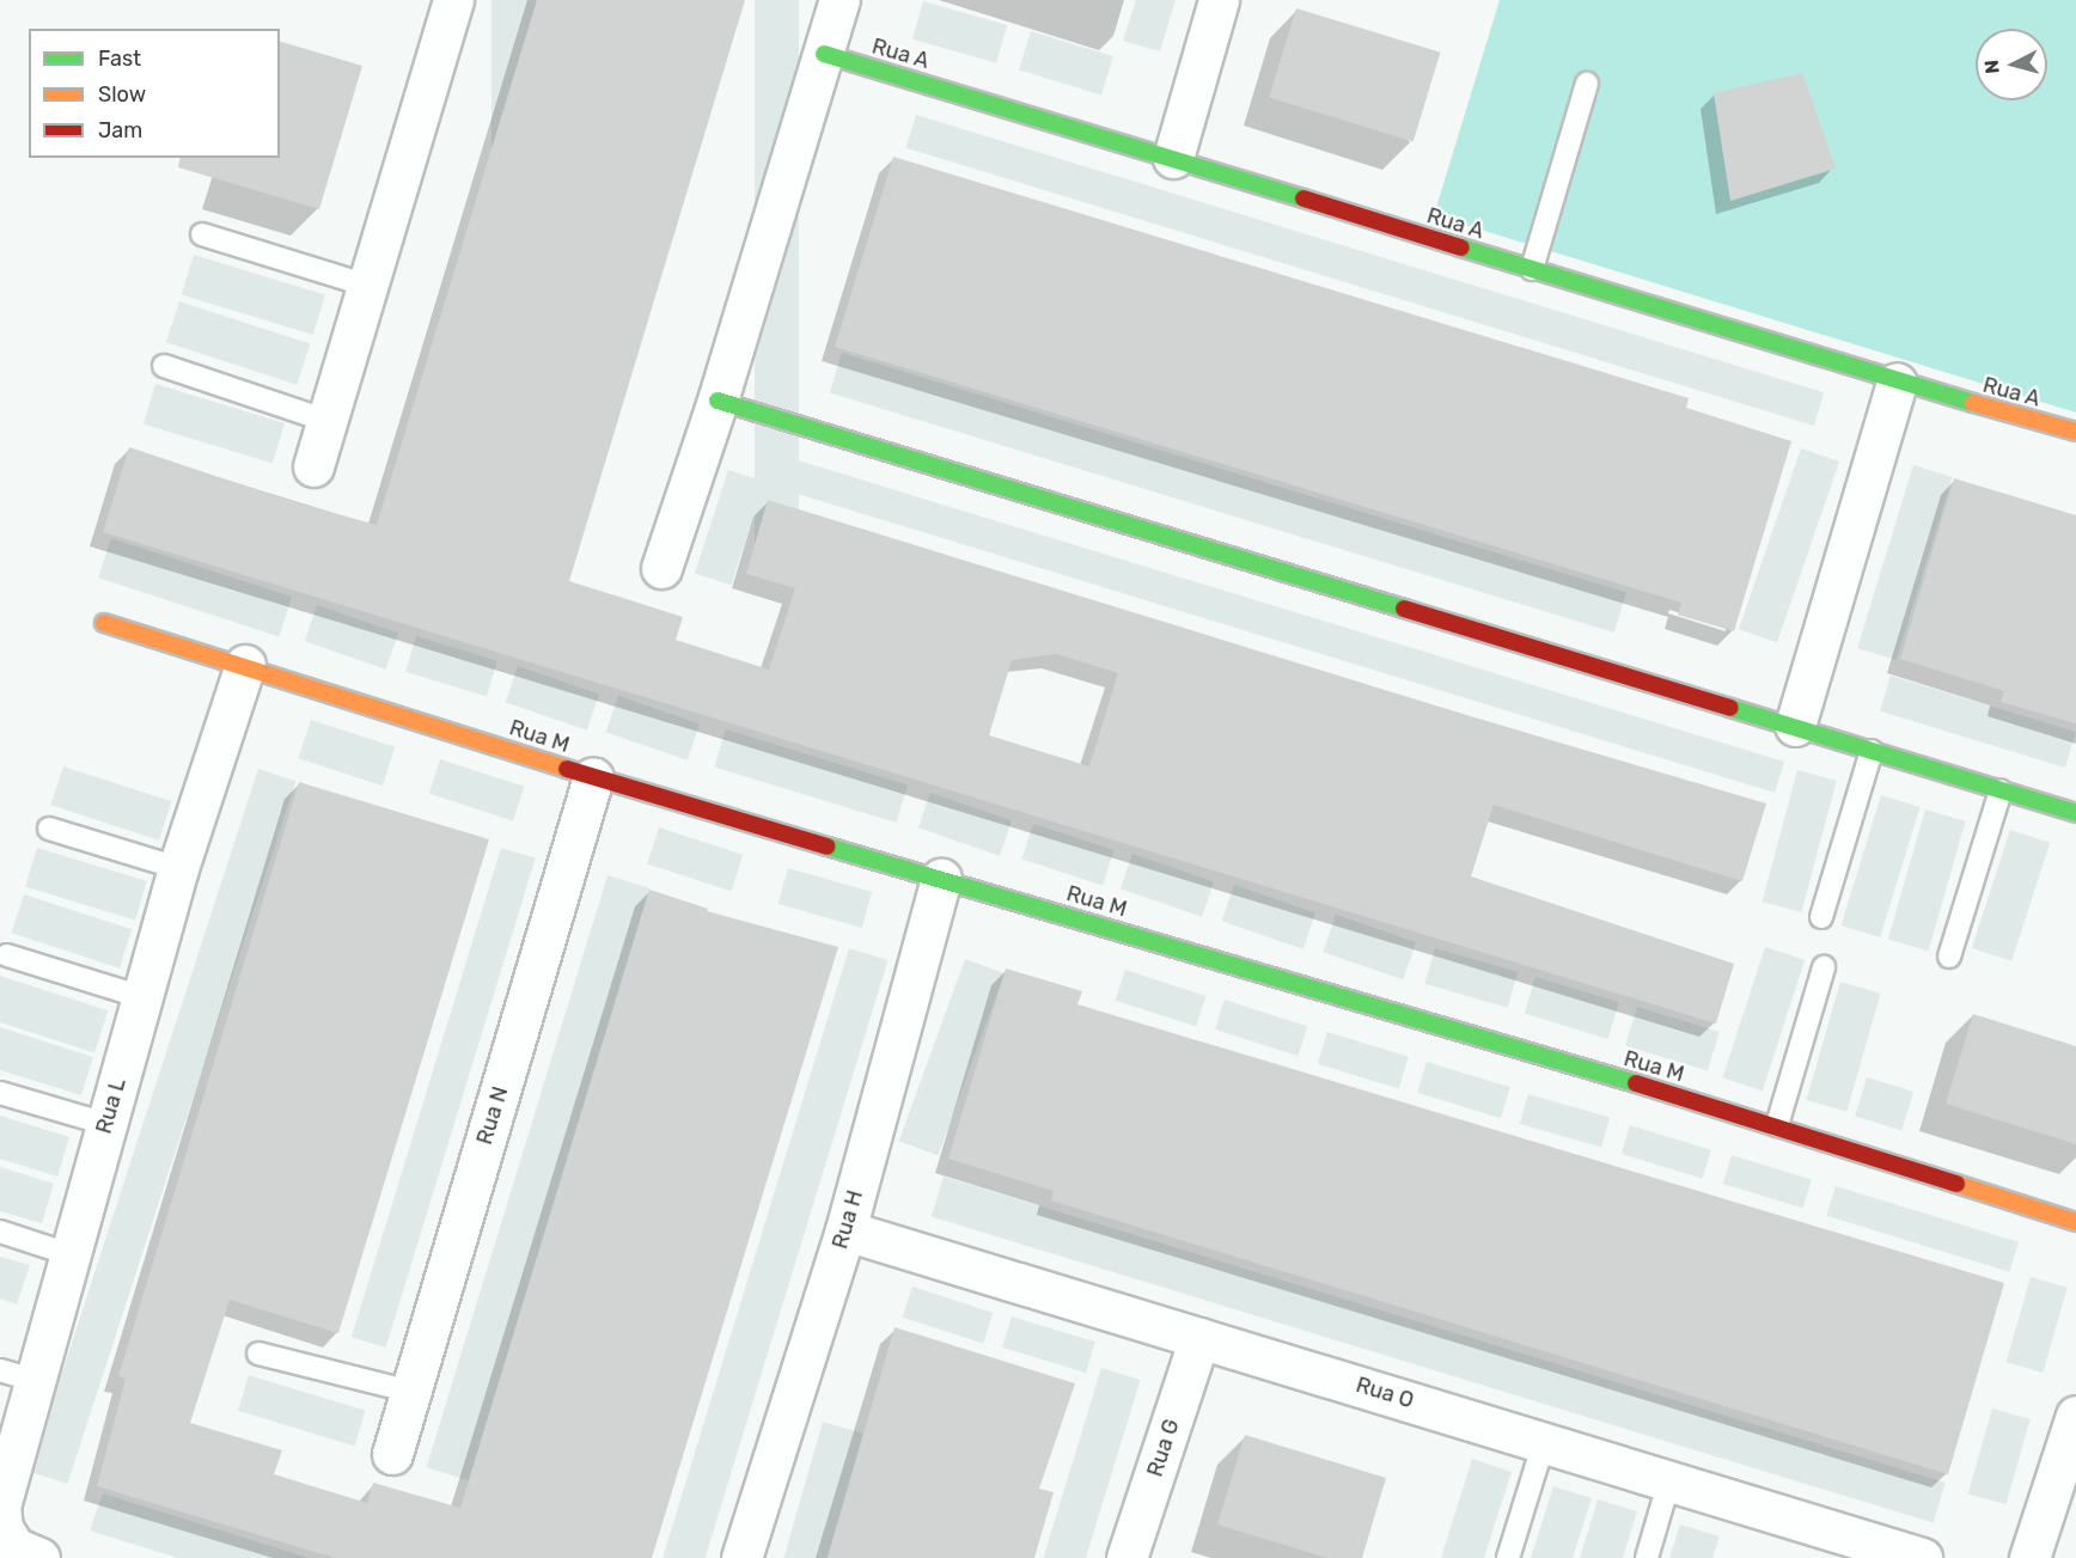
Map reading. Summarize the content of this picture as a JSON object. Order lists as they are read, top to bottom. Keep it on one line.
{"streets":{"street":["Rua A","Rua M","Rua L","Rua N","Rua H","Rua O","Rua G"]},"crossings":[["Rua M","Rua L"],["Rua M","Rua N"],["Rua M","Rua H"],["Rua H","Rua O"],["Rua O","Rua G"]],"legend":["Fast","Slow","Jam"],"north":"left"}
